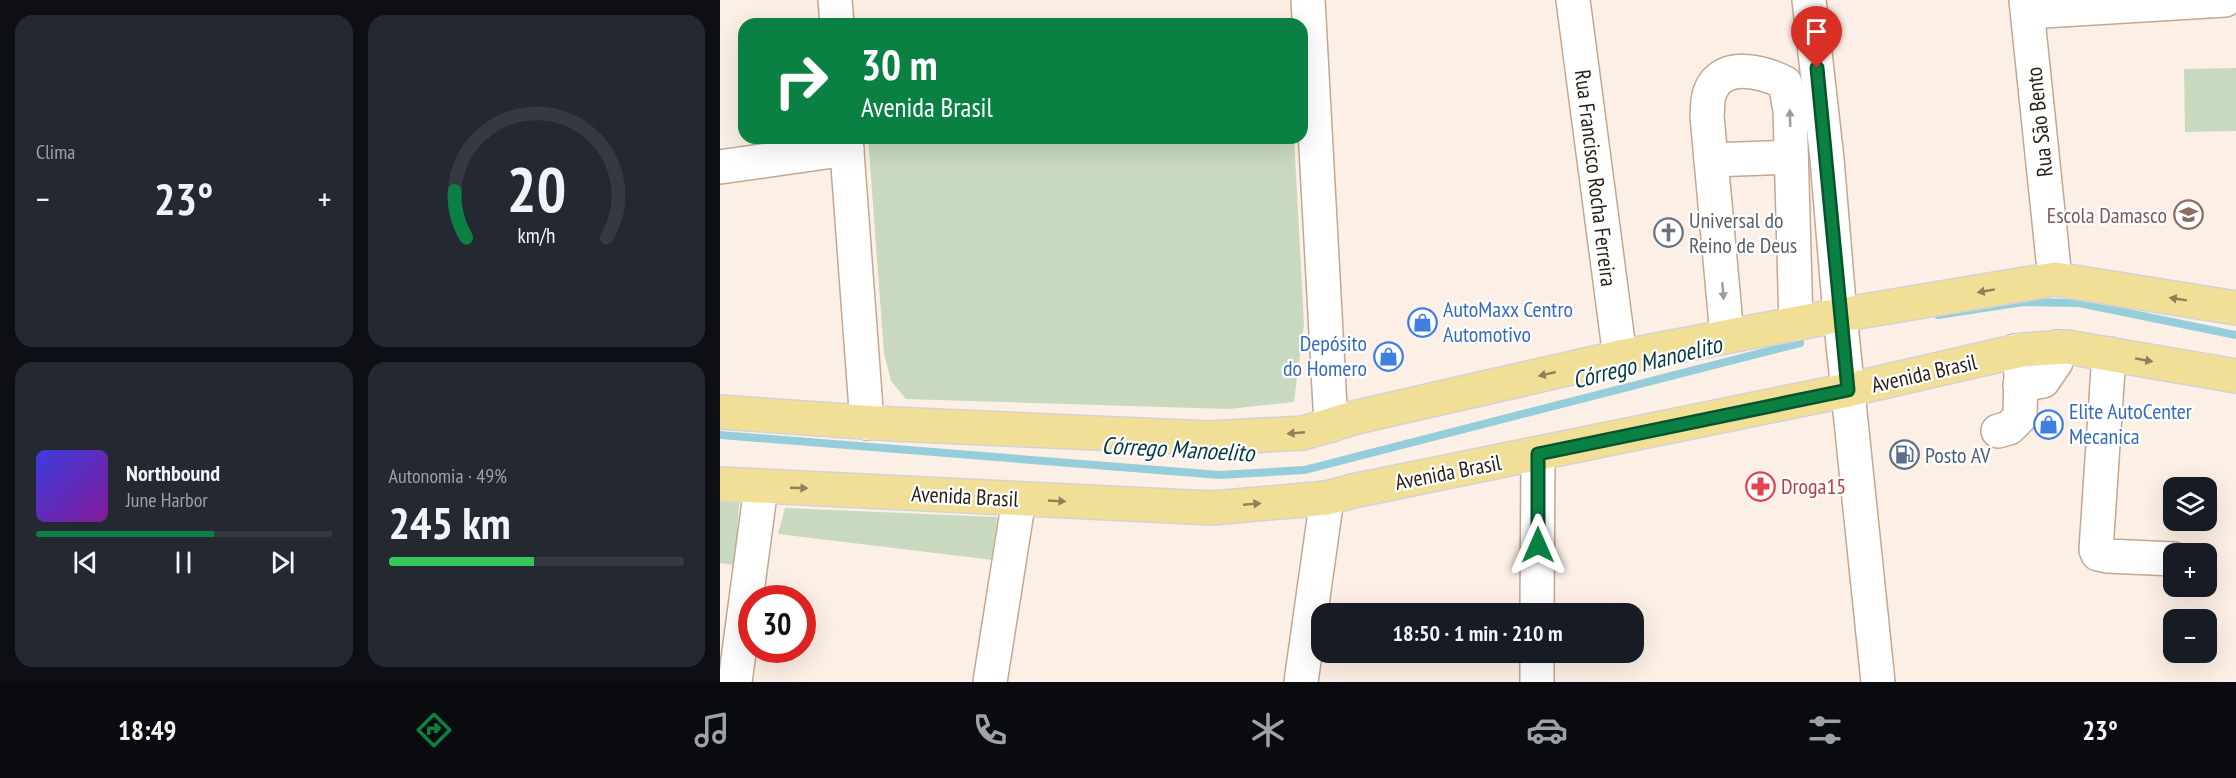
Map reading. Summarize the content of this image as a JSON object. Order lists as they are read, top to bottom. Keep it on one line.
{"streets":{"main road":["Avenida Brasil"],"street":["Rua São Bento","Rua Francisco Rocha Ferreira"]},"water":["Córrego Manoelito"],"places":{"school or university":["Escola Damasco"],"church":["Universal do Reino de Deus"],"shop":["AutoMaxx Centro Automotivo","Depósito do Homero","Elite AutoCenter Mecanica"],"fuel station":["Posto AV"],"pharmacy":["Droga15"]},"page":{"tile":["Clima",["Autonomia · 49%","245 km"]],"turn":["30 m","Avenida Brasil"],"heat":["−","23°","+"],"song":["Northbound","June Harbor"],"map_buttons":["+","−"],"limit":"30","trip":"18:50 · 1 min · 210 m","tabs":["18:49","23°"],"gauge":["20","km/h"]}}
